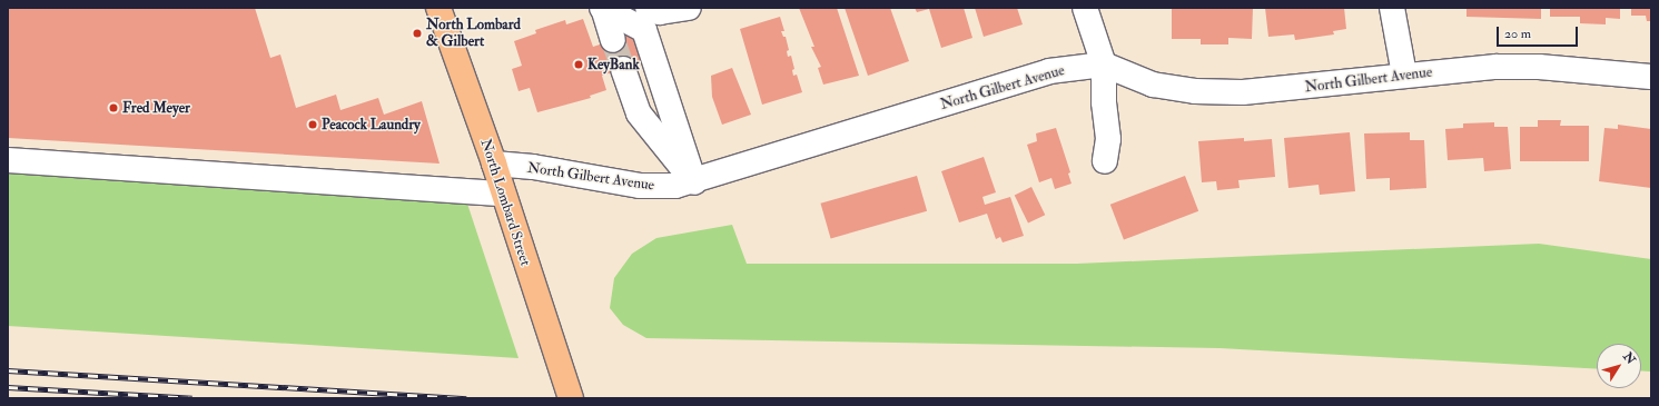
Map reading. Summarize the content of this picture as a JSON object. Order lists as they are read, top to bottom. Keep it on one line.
{"streets":{"main road":["North Lombard Street"],"street":["North Gilbert Avenue"]},"crossings":[["North Gilbert Avenue","North Lombard Street"]],"places":["North Lombard & Gilbert","KeyBank","Fred Meyer","Peacock Laundry"],"scale_bar":"20 m","north":"top right"}
